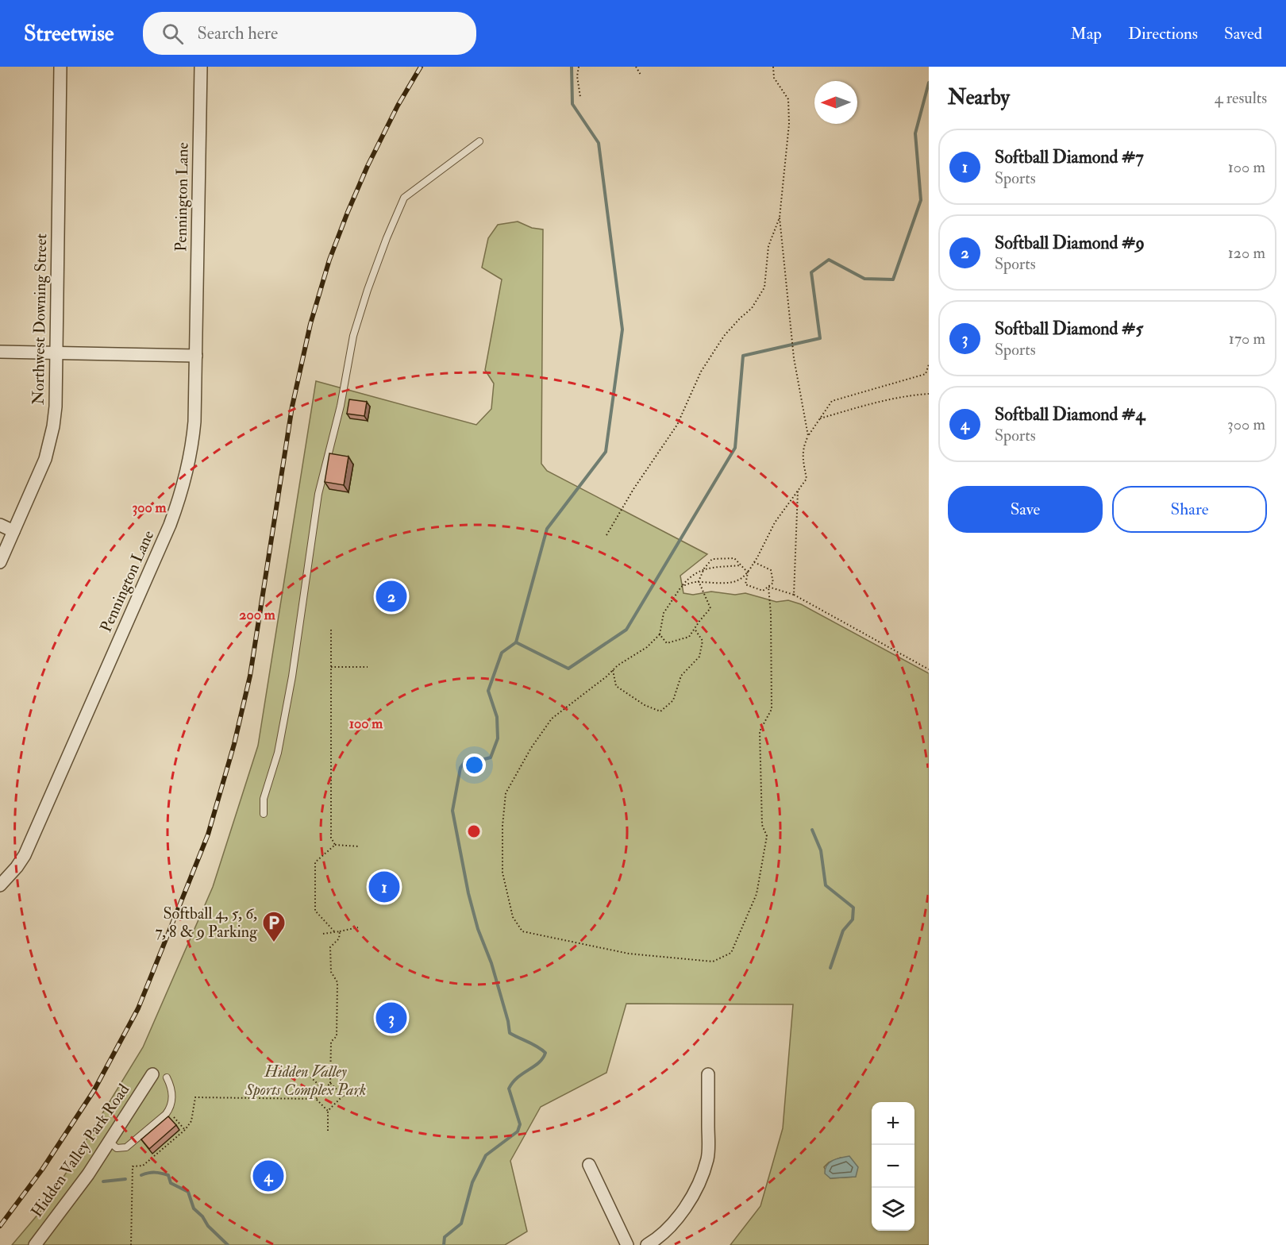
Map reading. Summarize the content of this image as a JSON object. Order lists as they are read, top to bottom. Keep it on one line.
{"streets":{"street":["Pennington Lane","Northwest Downing Street","Hidden Valley Park Road"]},"parks":["Hidden Valley Sports Complex Park"],"places":{"parking":["Softball 4, 5, 6, 7, 8 & 9 Parking"]},"north":"left","page":{"header":"Streetwise","search":"Search here","nav":["Map","Directions","Saved"],"heading":["Nearby","4 results"],"list":[{"mark":"1","name":"Softball Diamond #7","note":"Sports","value":"100 m"},{"mark":"2","name":"Softball Diamond #9","note":"Sports","value":"120 m"},{"mark":"3","name":"Softball Diamond #5","note":"Sports","value":"170 m"},{"mark":"4","name":"Softball Diamond #4","note":"Sports","value":"300 m"}],"buttons":["Save","Share"],"pins":["2","1","3","4"],"map_buttons":["+","−"]},"rings":["300 m","200 m","100 m"]}
